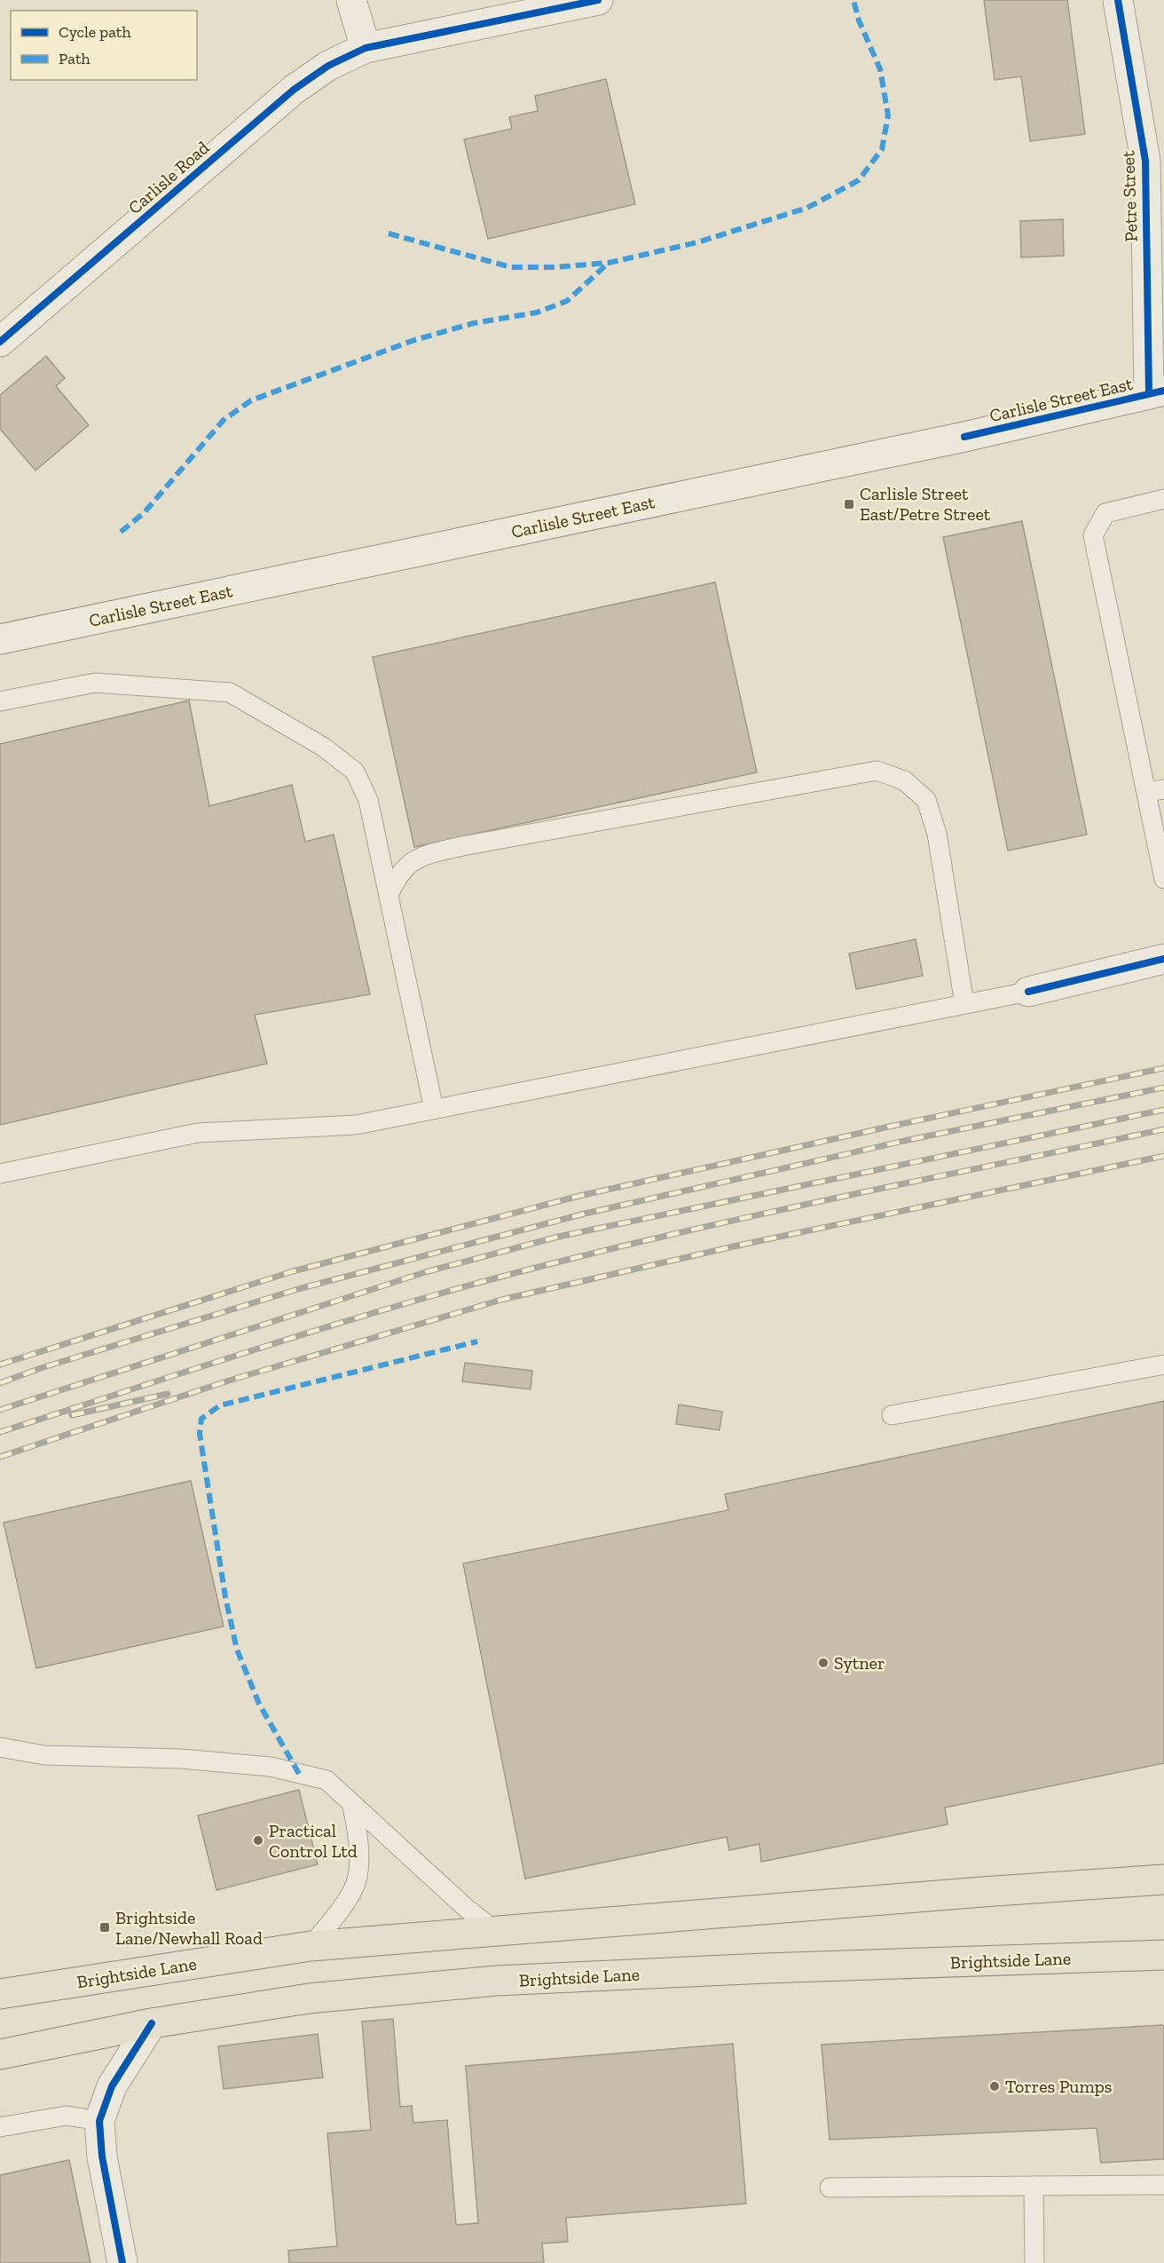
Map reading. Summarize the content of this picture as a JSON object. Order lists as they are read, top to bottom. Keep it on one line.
{"streets":{"main road":["Brightside Lane"],"street":["Carlisle Road","Petre Street","Carlisle Street East"]},"crossings":[["Petre Street","Carlisle Street East"]],"places":{"transit":["Carlisle Street East/Petre Street","Brightside Lane/Newhall Road"],"other":["Sytner","Practical Control Ltd","Torres Pumps"]},"legend":["Cycle path","Path"]}
